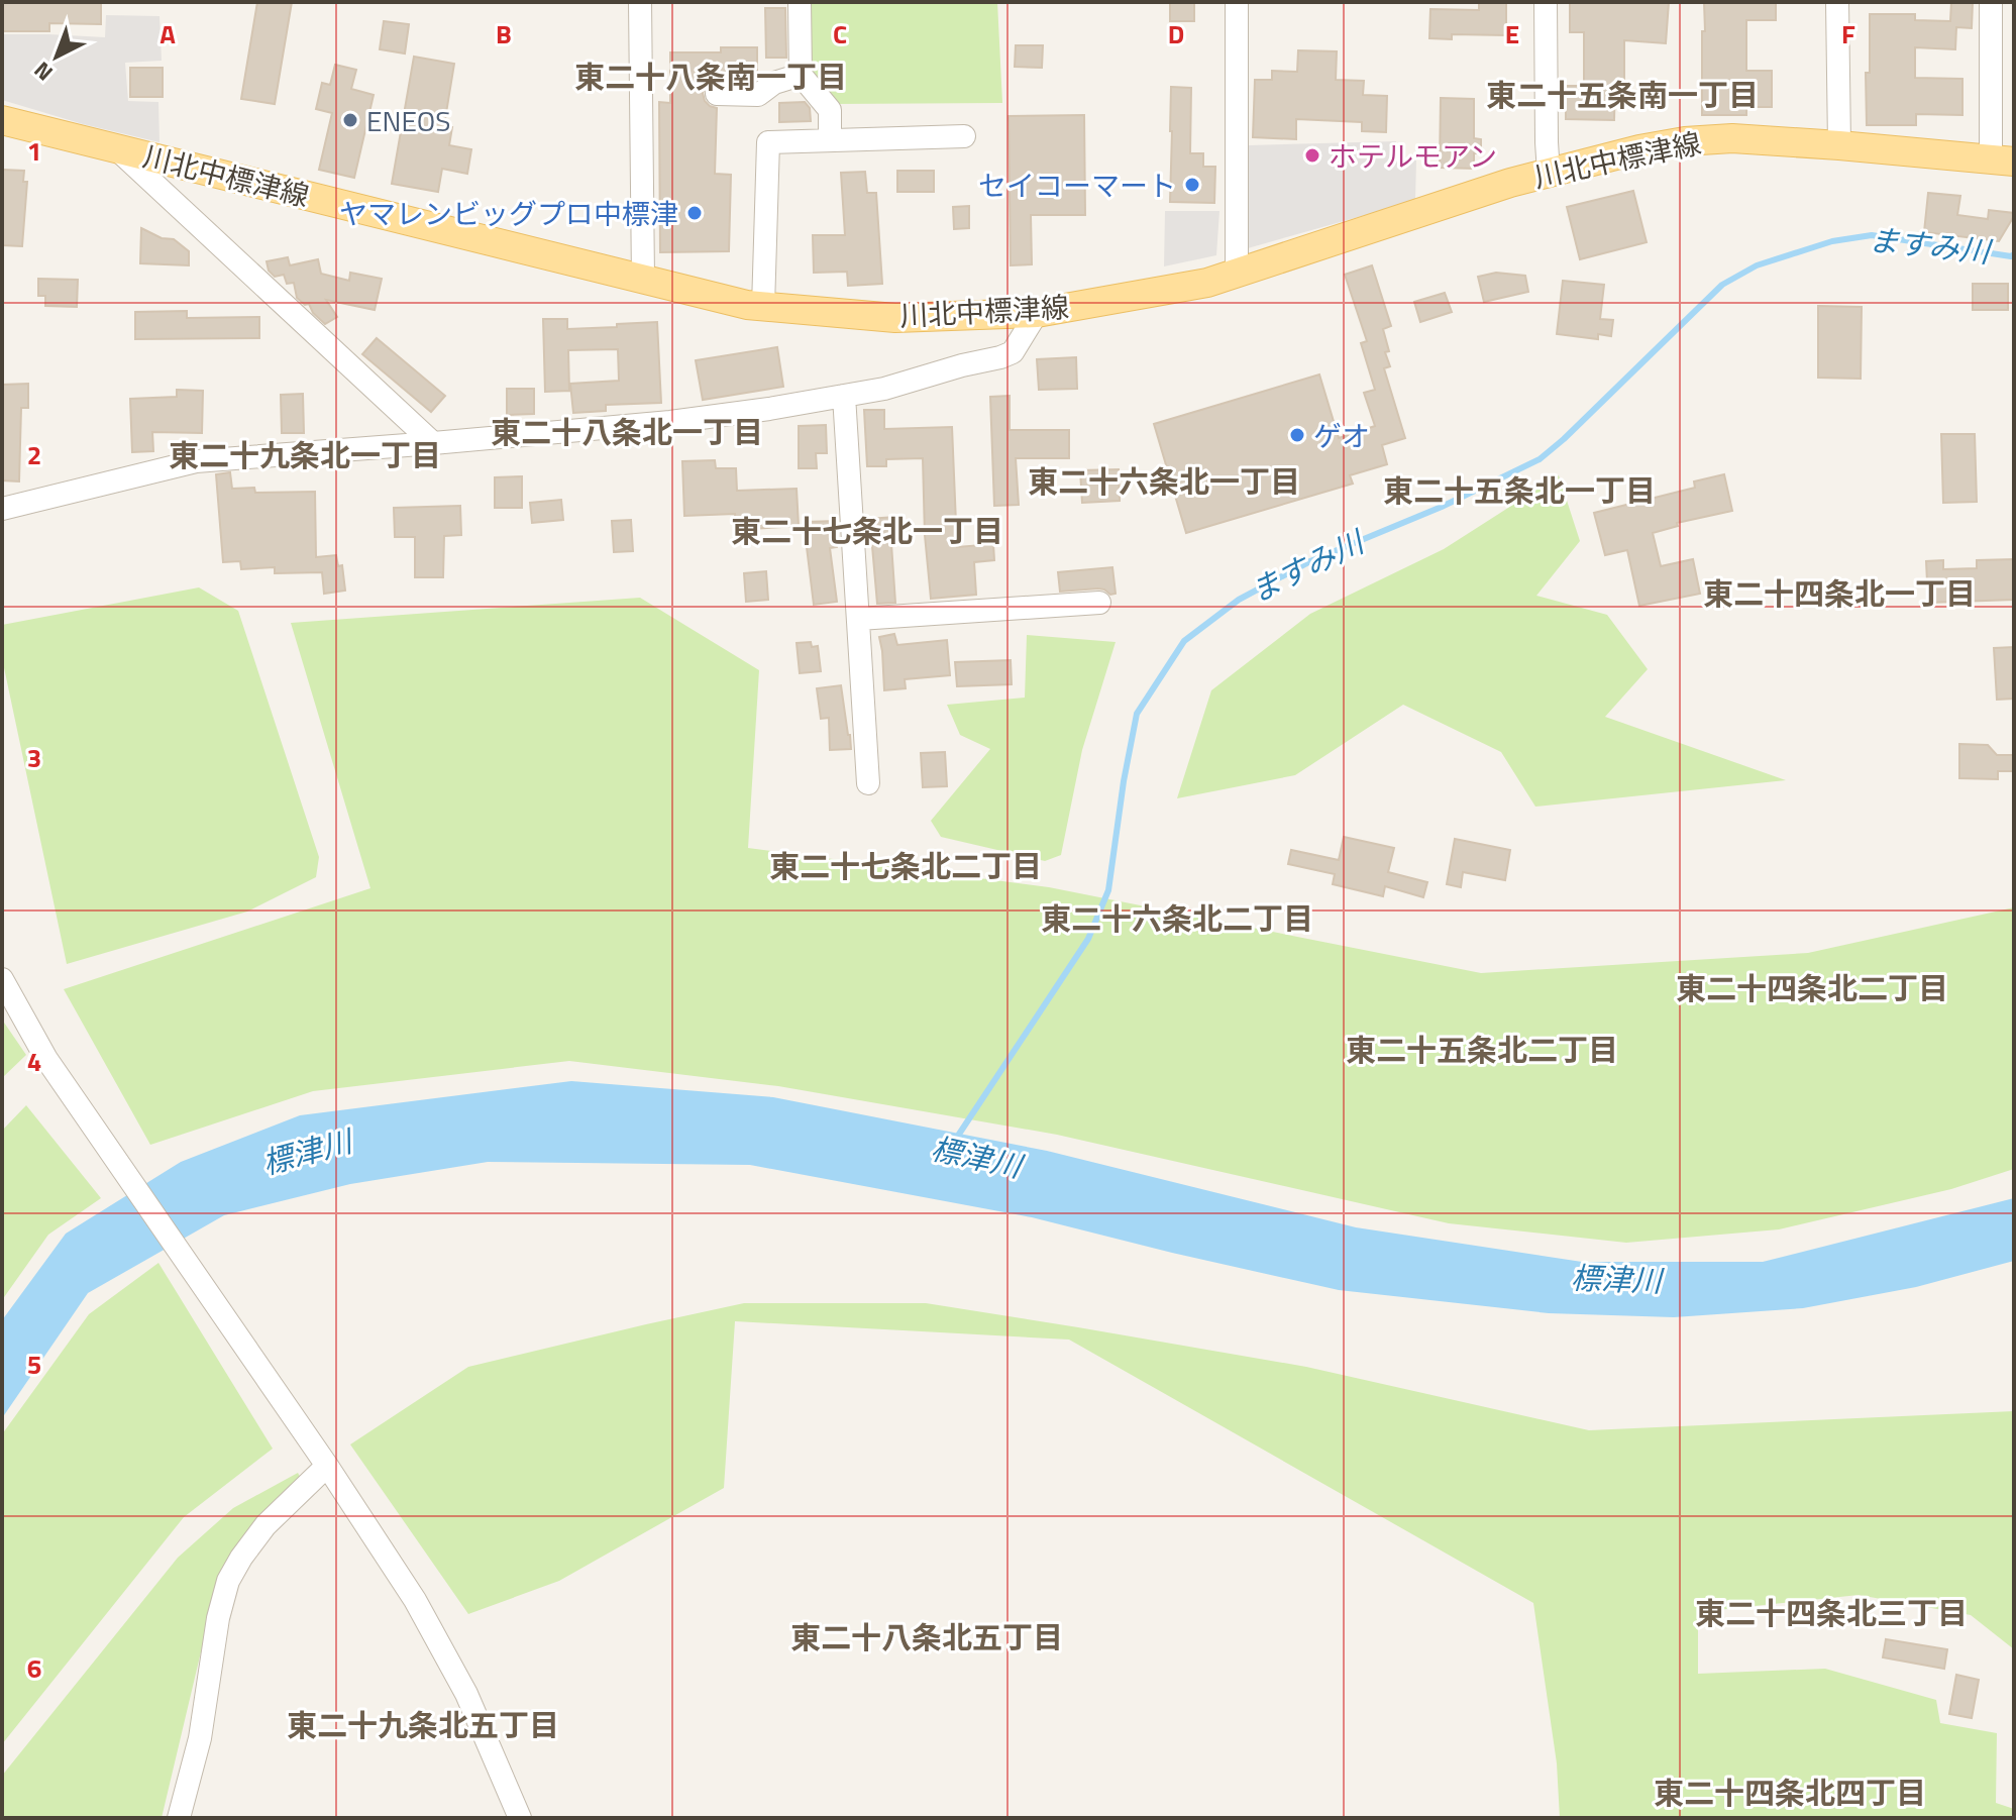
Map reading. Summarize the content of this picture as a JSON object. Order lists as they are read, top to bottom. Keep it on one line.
{"streets":{"main road":["川北中標津線"]},"districts":["東二十八条南一丁目","東二十五条南一丁目","東二十八条北一丁目","東二十九条北一丁目","東二十六条北一丁目","東二十五条北一丁目","東二十七条北一丁目","東二十四条北一丁目","東二十七条北二丁目","東二十六条北二丁目","東二十四条北二丁目","東二十五条北二丁目","東二十四条北三丁目","東二十八条北五丁目","東二十九条北五丁目","東二十四条北四丁目"],"water":["ますみ川","標津川"],"places":["ENEOS","ホテルモアン","セイコーマート","ヤマレンビッグプロ中標津","ゲオ"],"north":"bottom left","grid":{"columns":["A","B","C","D","E","F"],"rows":["1","2","3","4","5","6"]}}
